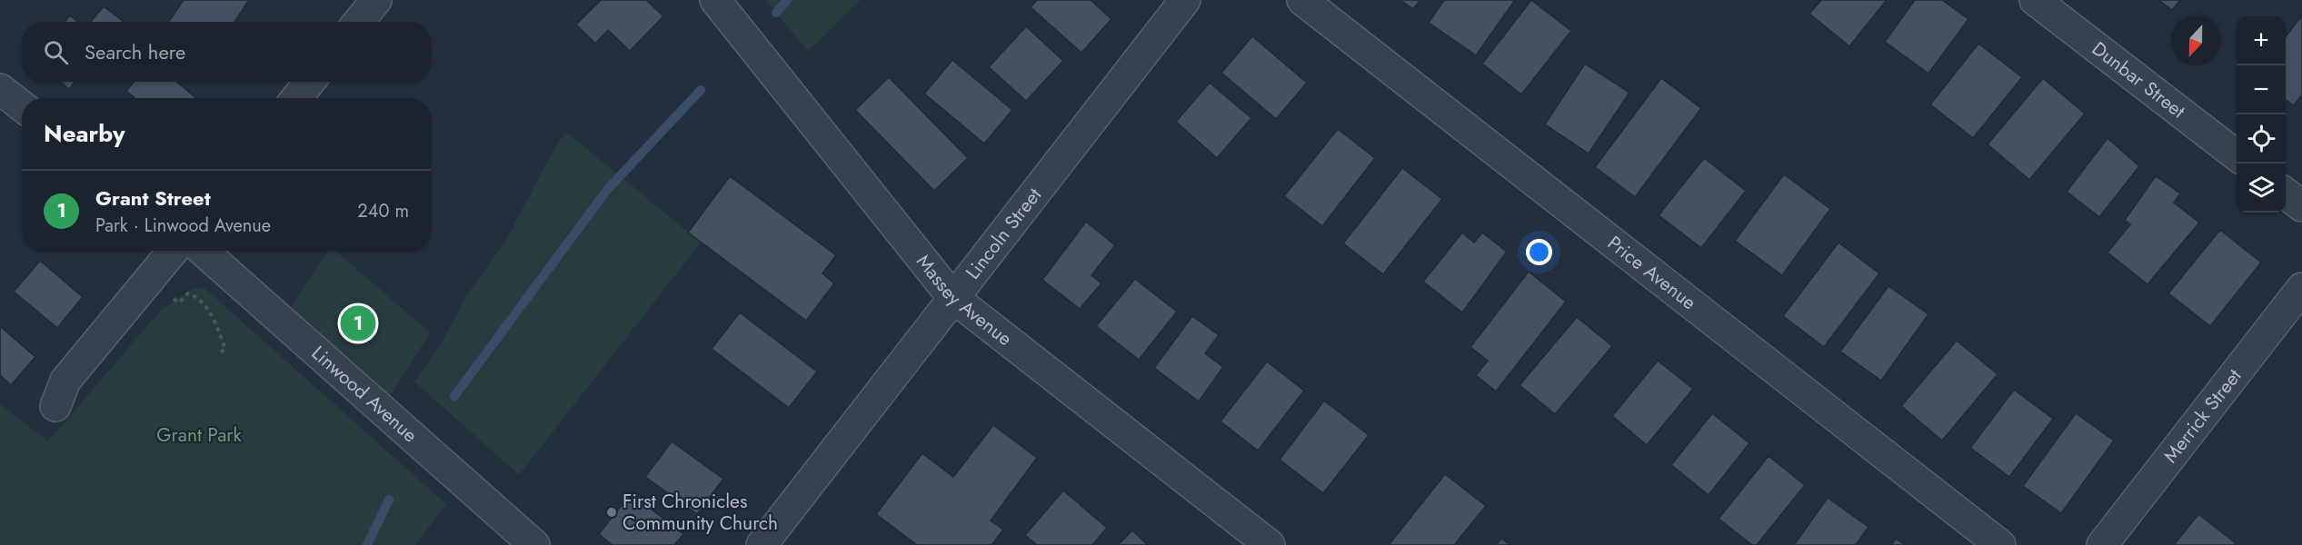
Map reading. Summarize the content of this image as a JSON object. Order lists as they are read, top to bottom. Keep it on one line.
{"streets":{"street":["Dunbar Street","Lincoln Street","Price Avenue","Massey Avenue","Linwood Avenue","Merrick Street"]},"crossings":[["Lincoln Street","Massey Avenue"]],"parks":["Grant Park"],"places":["First Chronicles Community Church"],"north":"bottom","page":{"map_buttons":["+","−"],"search":"Search here","heading":"Nearby","list":[{"mark":"1","name":"Grant Street","note":"Park · Linwood Avenue","value":"240 m"}],"pins":"1"}}
